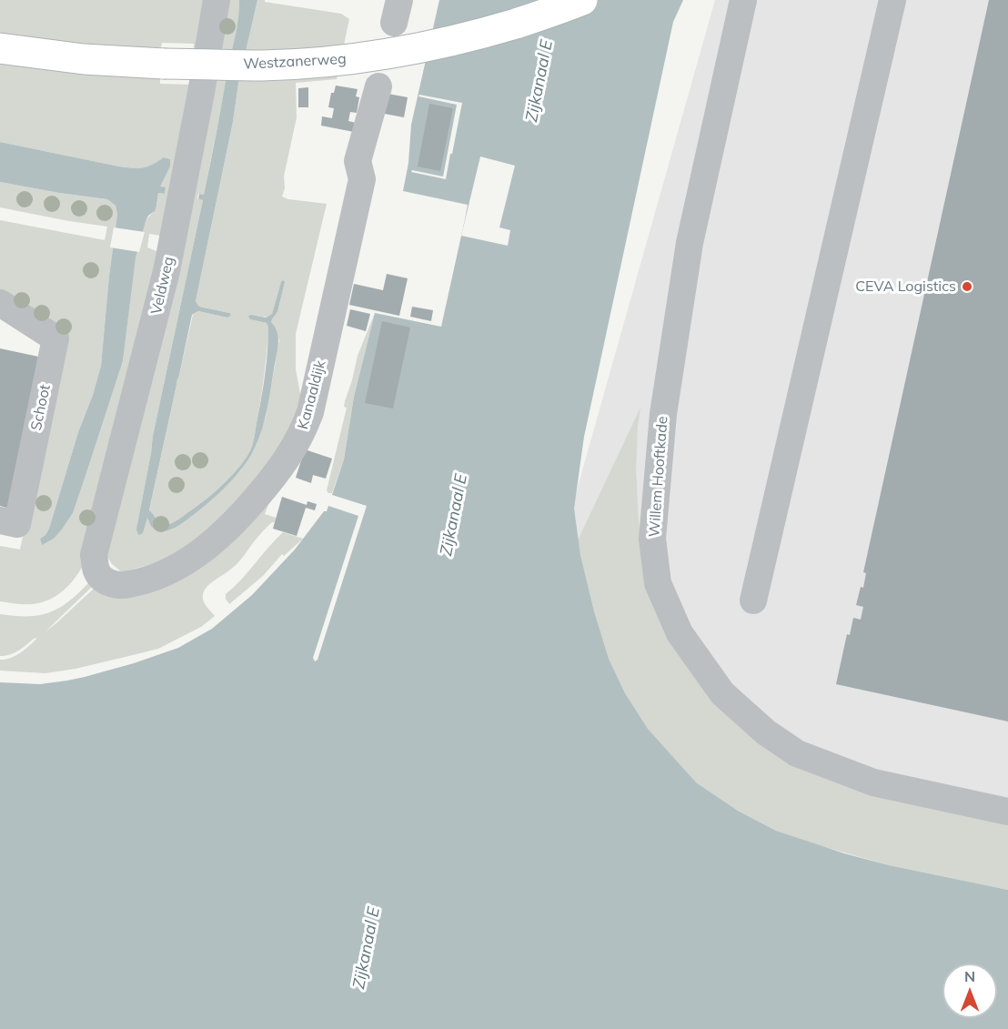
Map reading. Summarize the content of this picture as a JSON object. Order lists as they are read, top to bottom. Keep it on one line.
{"streets":{"main road":["Westzanerweg"],"street":["Veldweg","Kanaaldijk","Schoot","Willem Hooftkade"]},"crossings":[["Veldweg","Kanaaldijk"]],"water":["Zijkanaal E"],"places":["CEVA Logistics"],"north":"top"}
